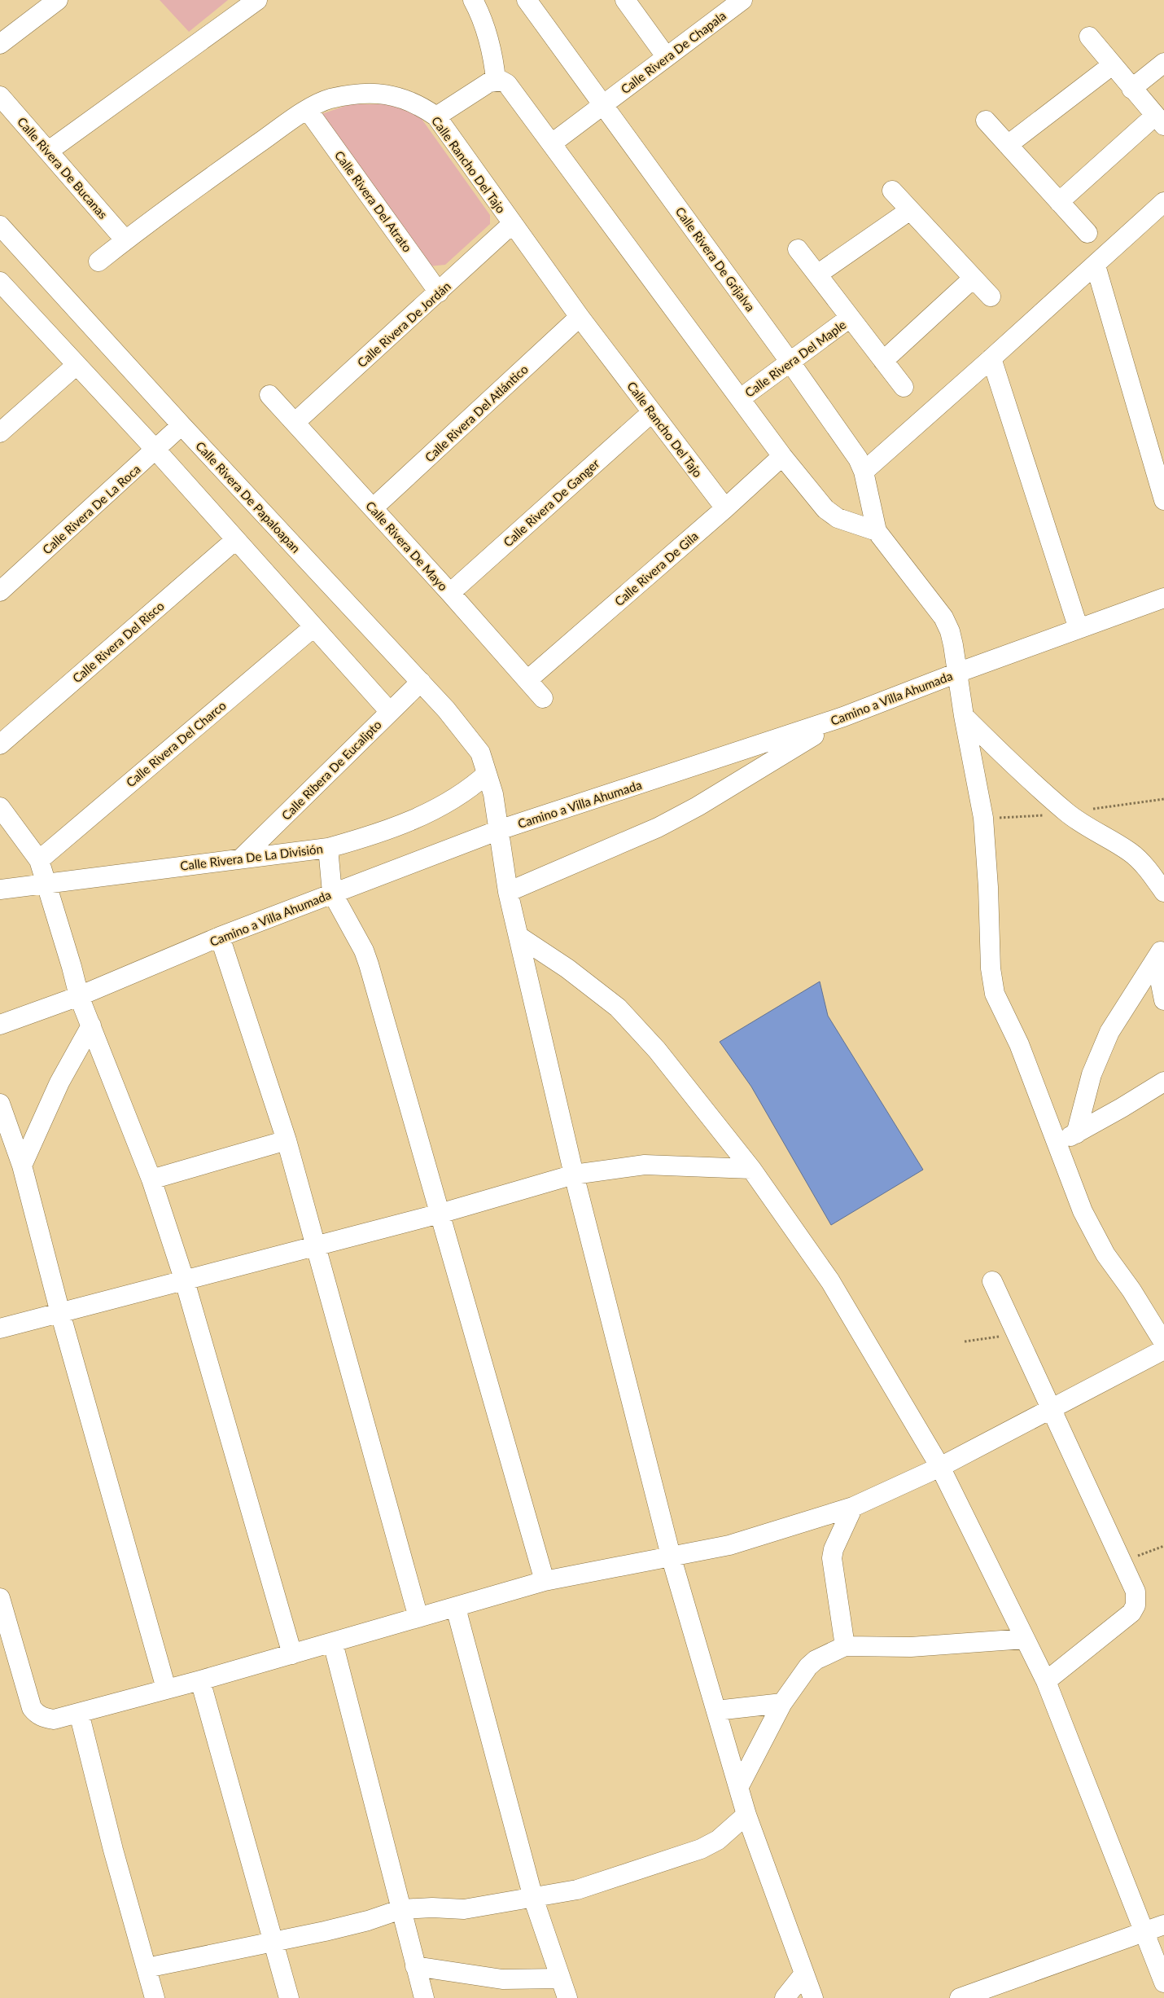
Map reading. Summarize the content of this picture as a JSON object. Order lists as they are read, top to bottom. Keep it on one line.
{"streets":{"street":["Calle Rivera De Chapala","Calle Rancho Del Tajo","Calle Rivera De Bucanas","Calle Rivera Del Atrato","Calle Rivera De Grijalva","Calle Rivera De Jordán","Calle Rivera Del Maple","Calle Rivera Del Atlántico","Calle Rivera De Papaloapan","Calle Rivera De Ganger","Calle Rivera De La Roca","Calle Rivera De Mayo","Calle Rivera De Gila","Calle Rivera Del Risco","Camino a Villa Ahumada","Calle Rivera Del Charco","Calle Ribera De Eucalipto","Calle Rivera De La División"]},"crossings":[["Calle Rivera De Chapala","Calle Rivera De Grijalva"],["Calle Rancho Del Tajo","Calle Rivera De Bucanas"],["Calle Rancho Del Tajo","Calle Rivera Del Atrato"],["Calle Rancho Del Tajo","Calle Rivera De Jordán"],["Calle Rancho Del Tajo","Calle Rivera Del Atlántico"],["Calle Rancho Del Tajo","Calle Rivera De Ganger"],["Calle Rancho Del Tajo","Calle Rivera De Gila"],["Calle Rivera Del Atrato","Calle Rivera De Jordán"],["Calle Rivera De Grijalva","Calle Rivera Del Maple"],["Calle Rivera De Jordán","Calle Rivera De Mayo"],["Calle Rivera Del Atlántico","Calle Rivera De Mayo"],["Calle Rivera De Papaloapan","Calle Rivera De La Roca"],["Calle Rivera De Papaloapan","Camino a Villa Ahumada"],["Calle Rivera De Papaloapan","Calle Ribera De Eucalipto"],["Calle Rivera De Papaloapan","Calle Rivera De La División"],["Calle Rivera De Ganger","Calle Rivera De Mayo"],["Calle Rivera De Mayo","Calle Rivera De Gila"],["Calle Ribera De Eucalipto","Calle Rivera De La División"]]}
